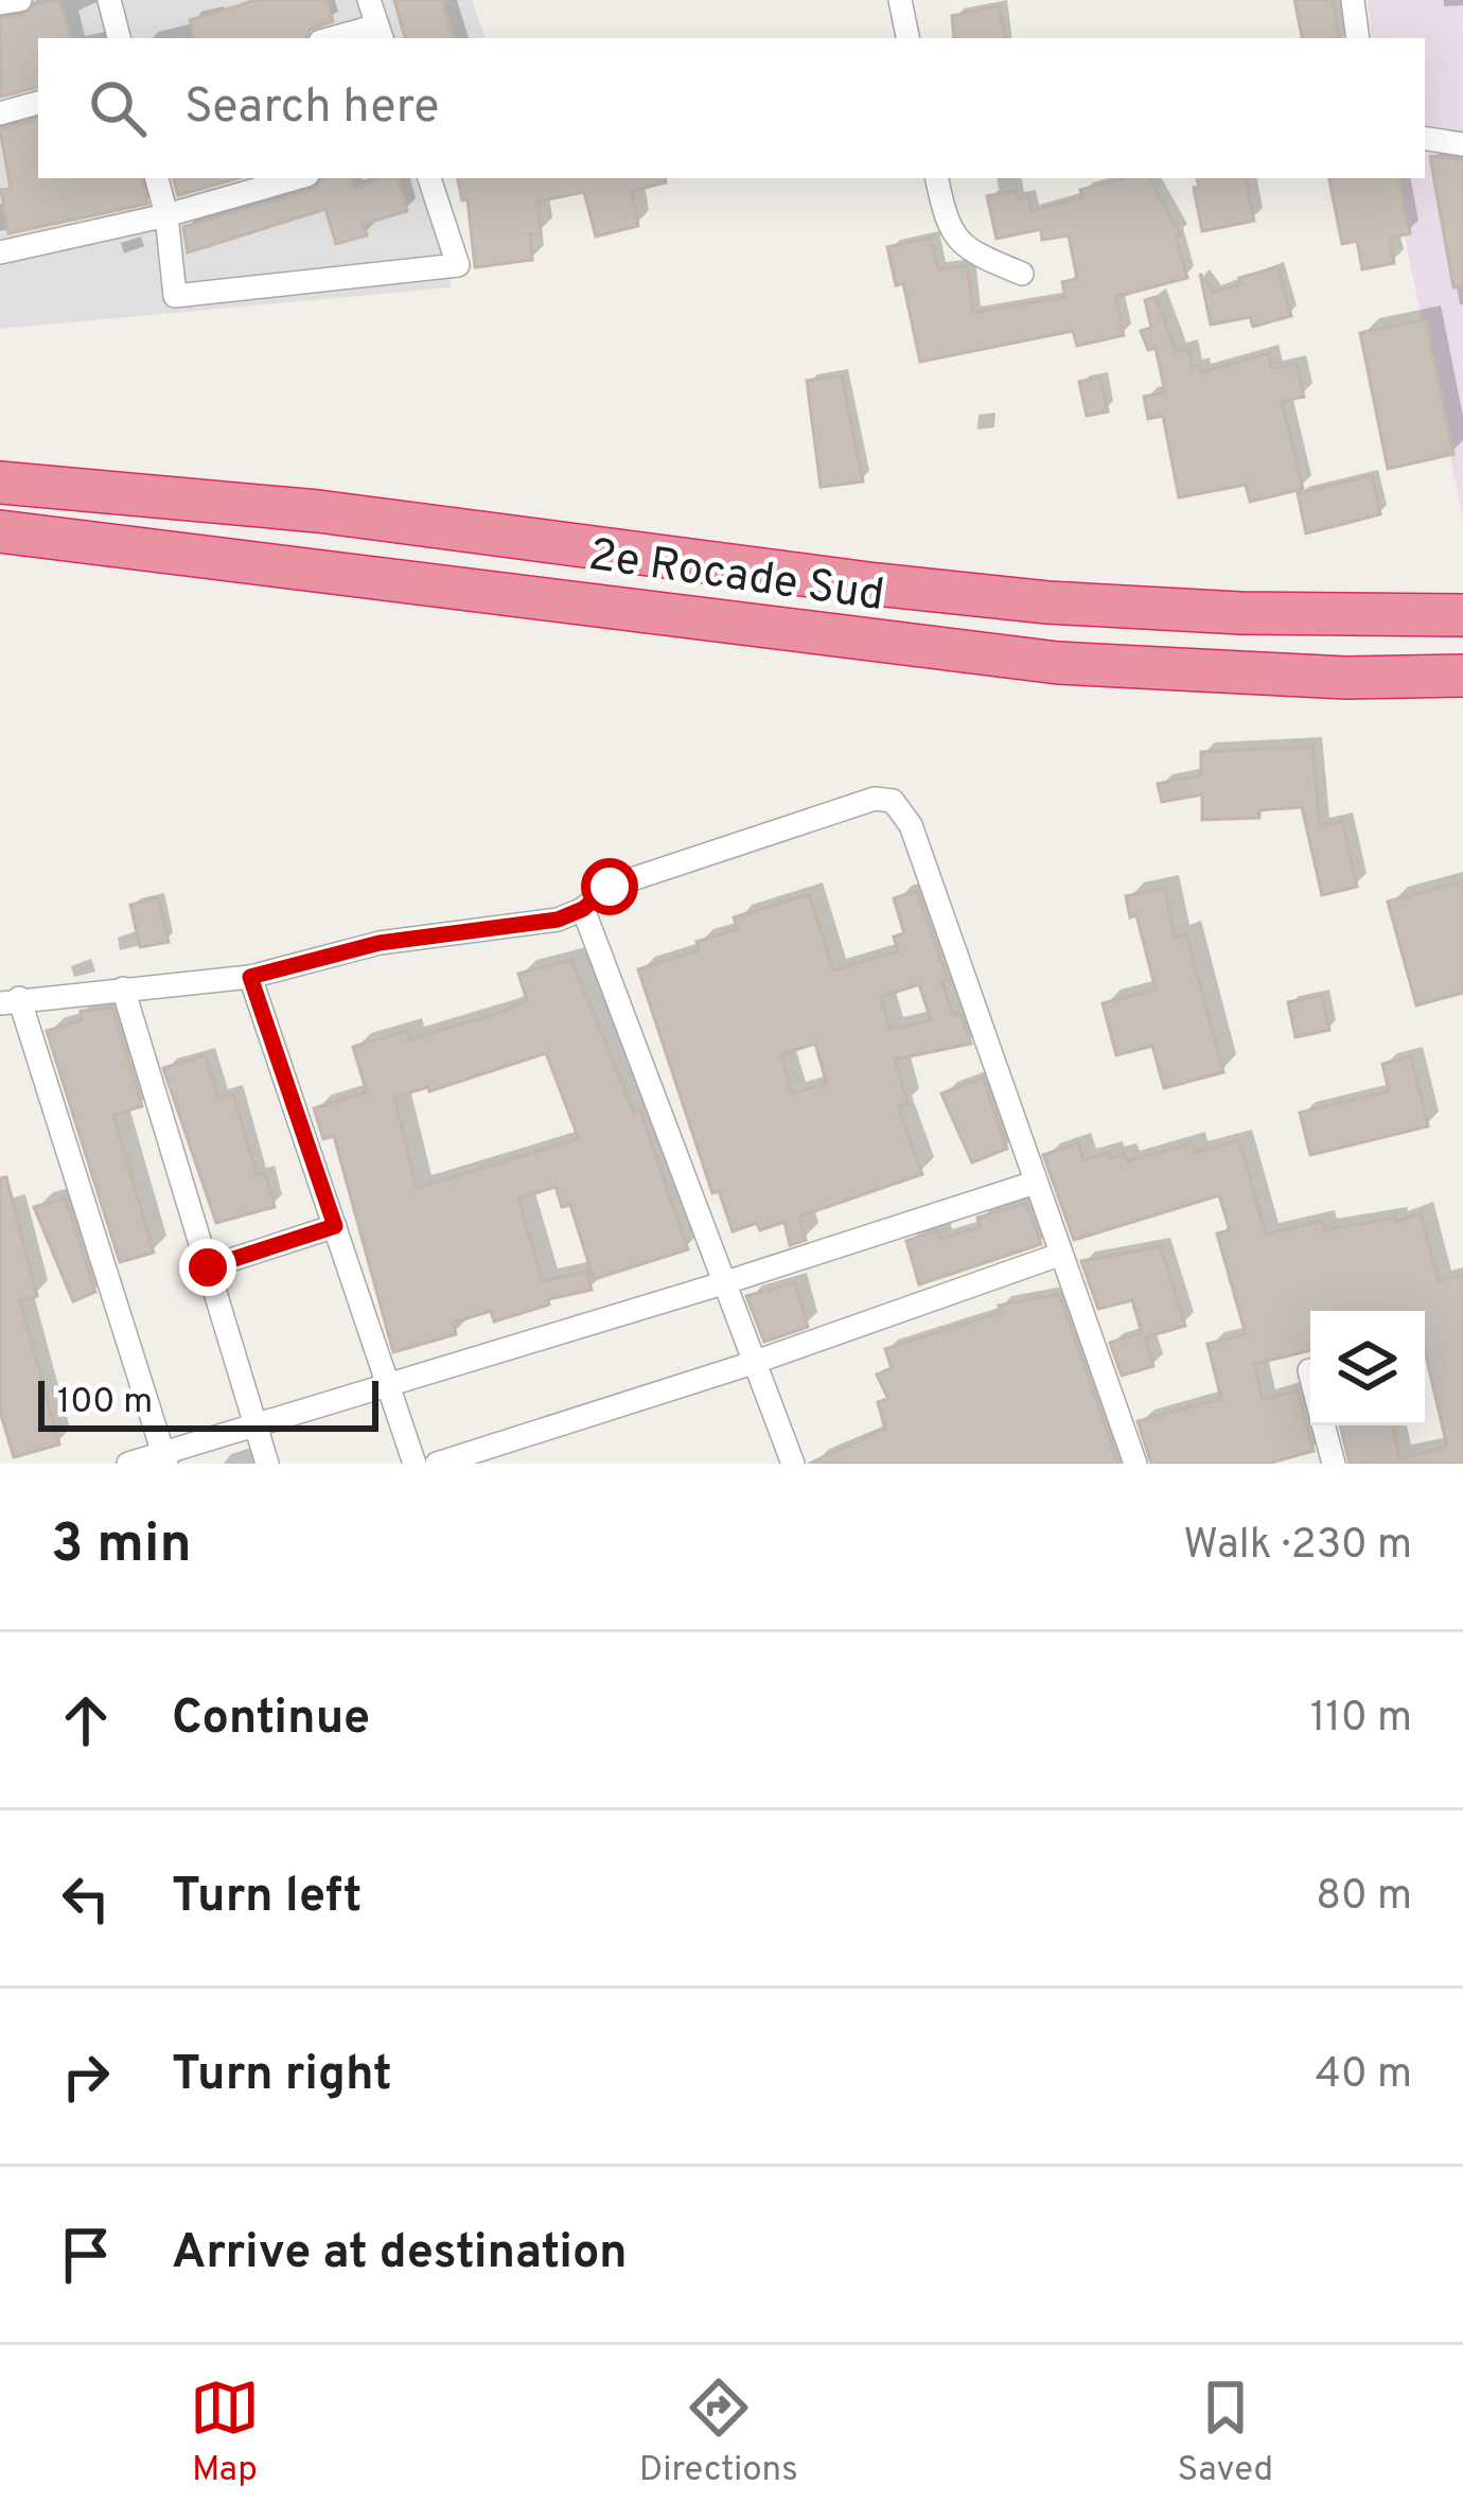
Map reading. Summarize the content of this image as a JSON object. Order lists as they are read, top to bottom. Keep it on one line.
{"streets":{"highway":["2e Rocade Sud"]},"scale_bar":"100 m","page":{"search":"Search here","scale":"100 m","heading":["3 min","Walk · 230 m"],"list":[["Continue","110 m"],["Turn left","80 m"],["Turn right","40 m"],"Arrive at destination"],"nav":["Map","Directions","Saved"]}}
